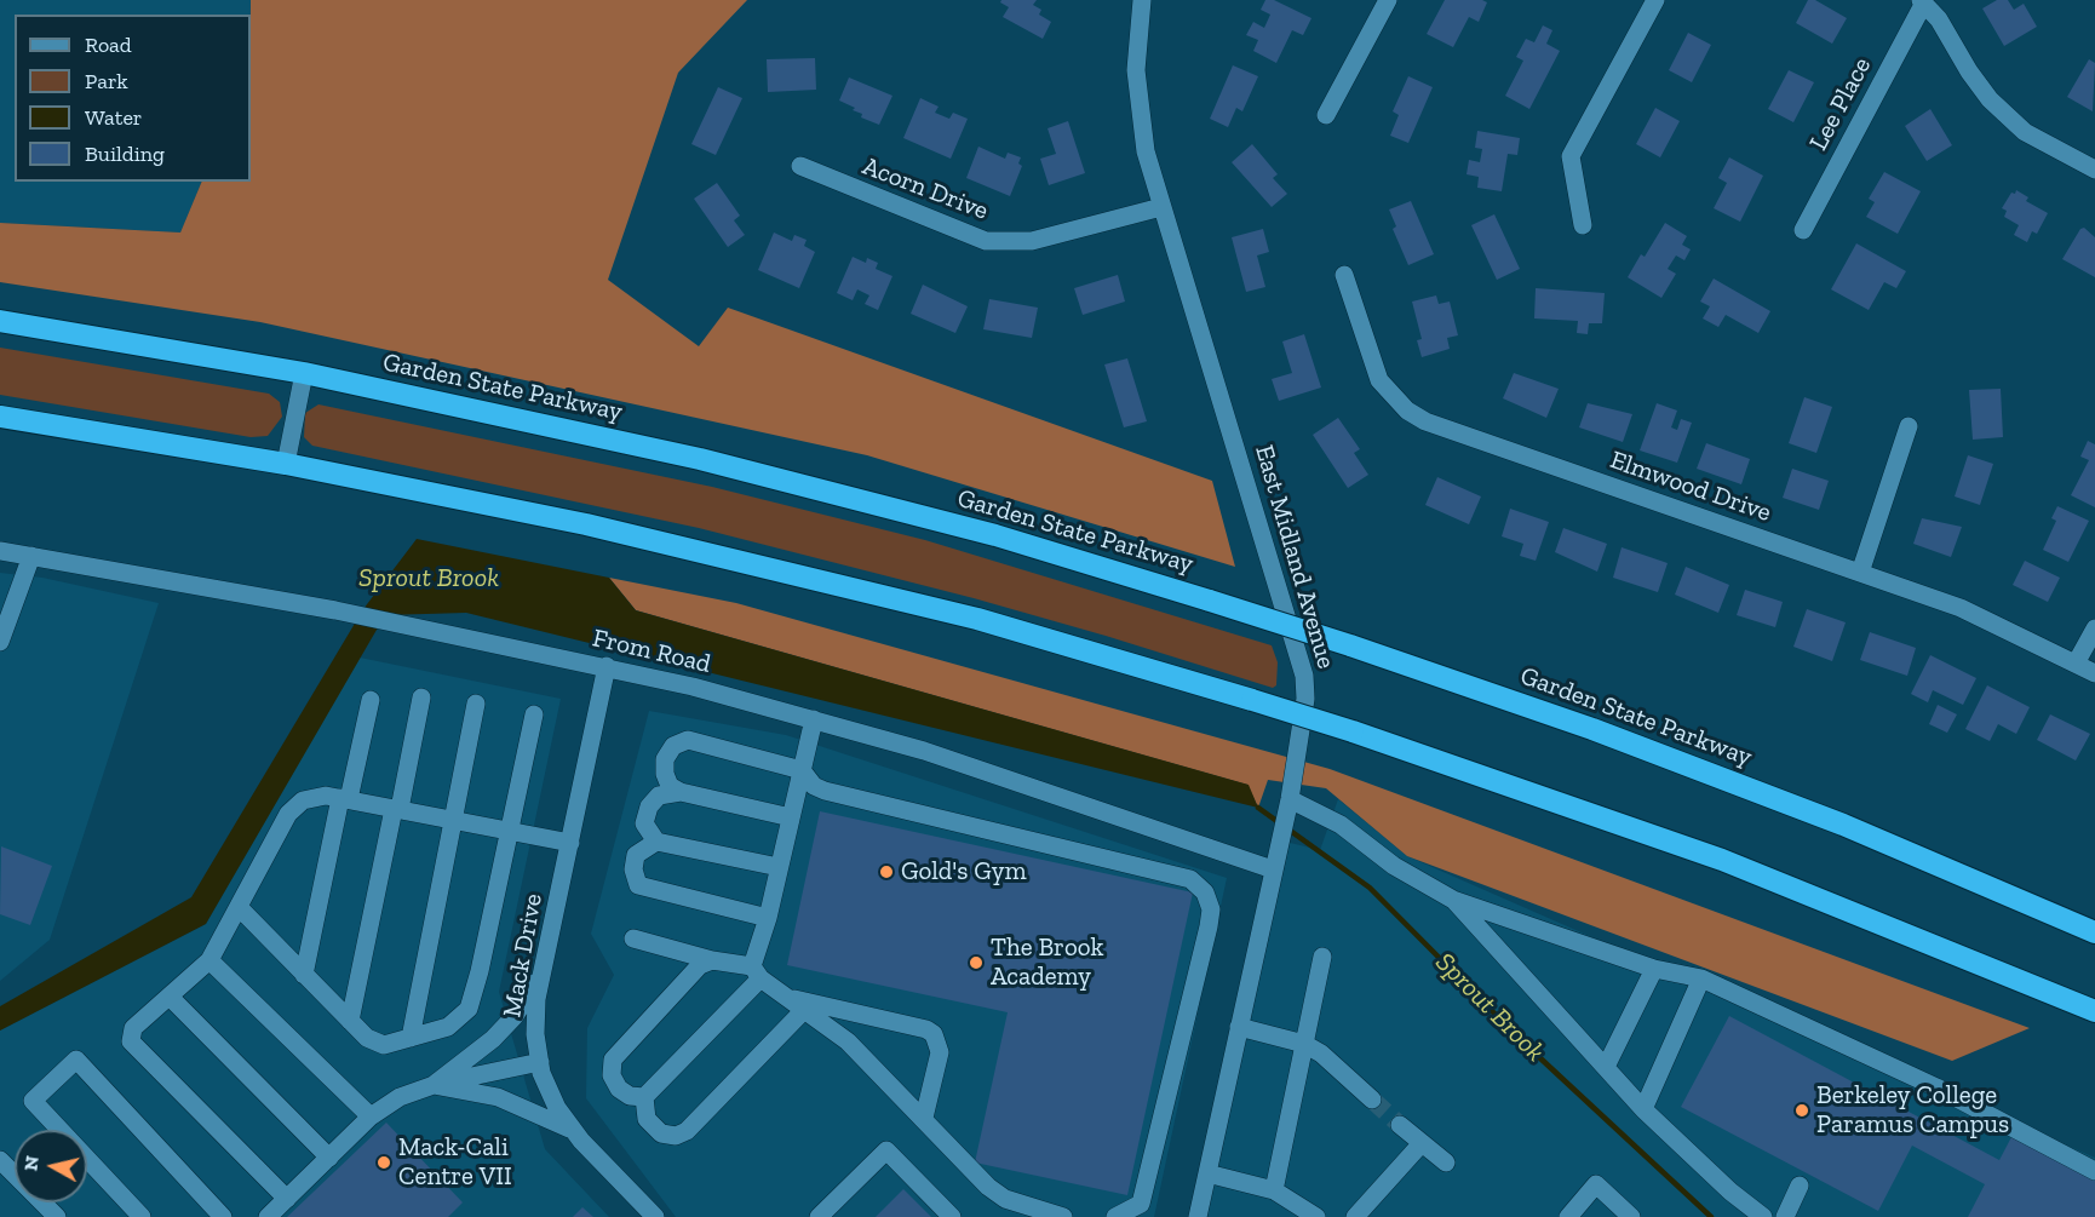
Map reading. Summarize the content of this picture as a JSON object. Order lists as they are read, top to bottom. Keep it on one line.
{"streets":{"highway":["Garden State Parkway"],"street":["Lee Place","Acorn Drive","Elmwood Drive","East Midland Avenue","From Road","Mack Drive"]},"crossings":[["Acorn Drive","East Midland Avenue"],["East Midland Avenue","From Road"],["From Road","Mack Drive"]],"water":["Sprout Brook"],"places":["Gold's Gym","The Brook Academy","Berkeley College Paramus Campus","Mack-Cali Centre VII"],"legend":["Road","Park","Water","Building"],"north":"left"}
